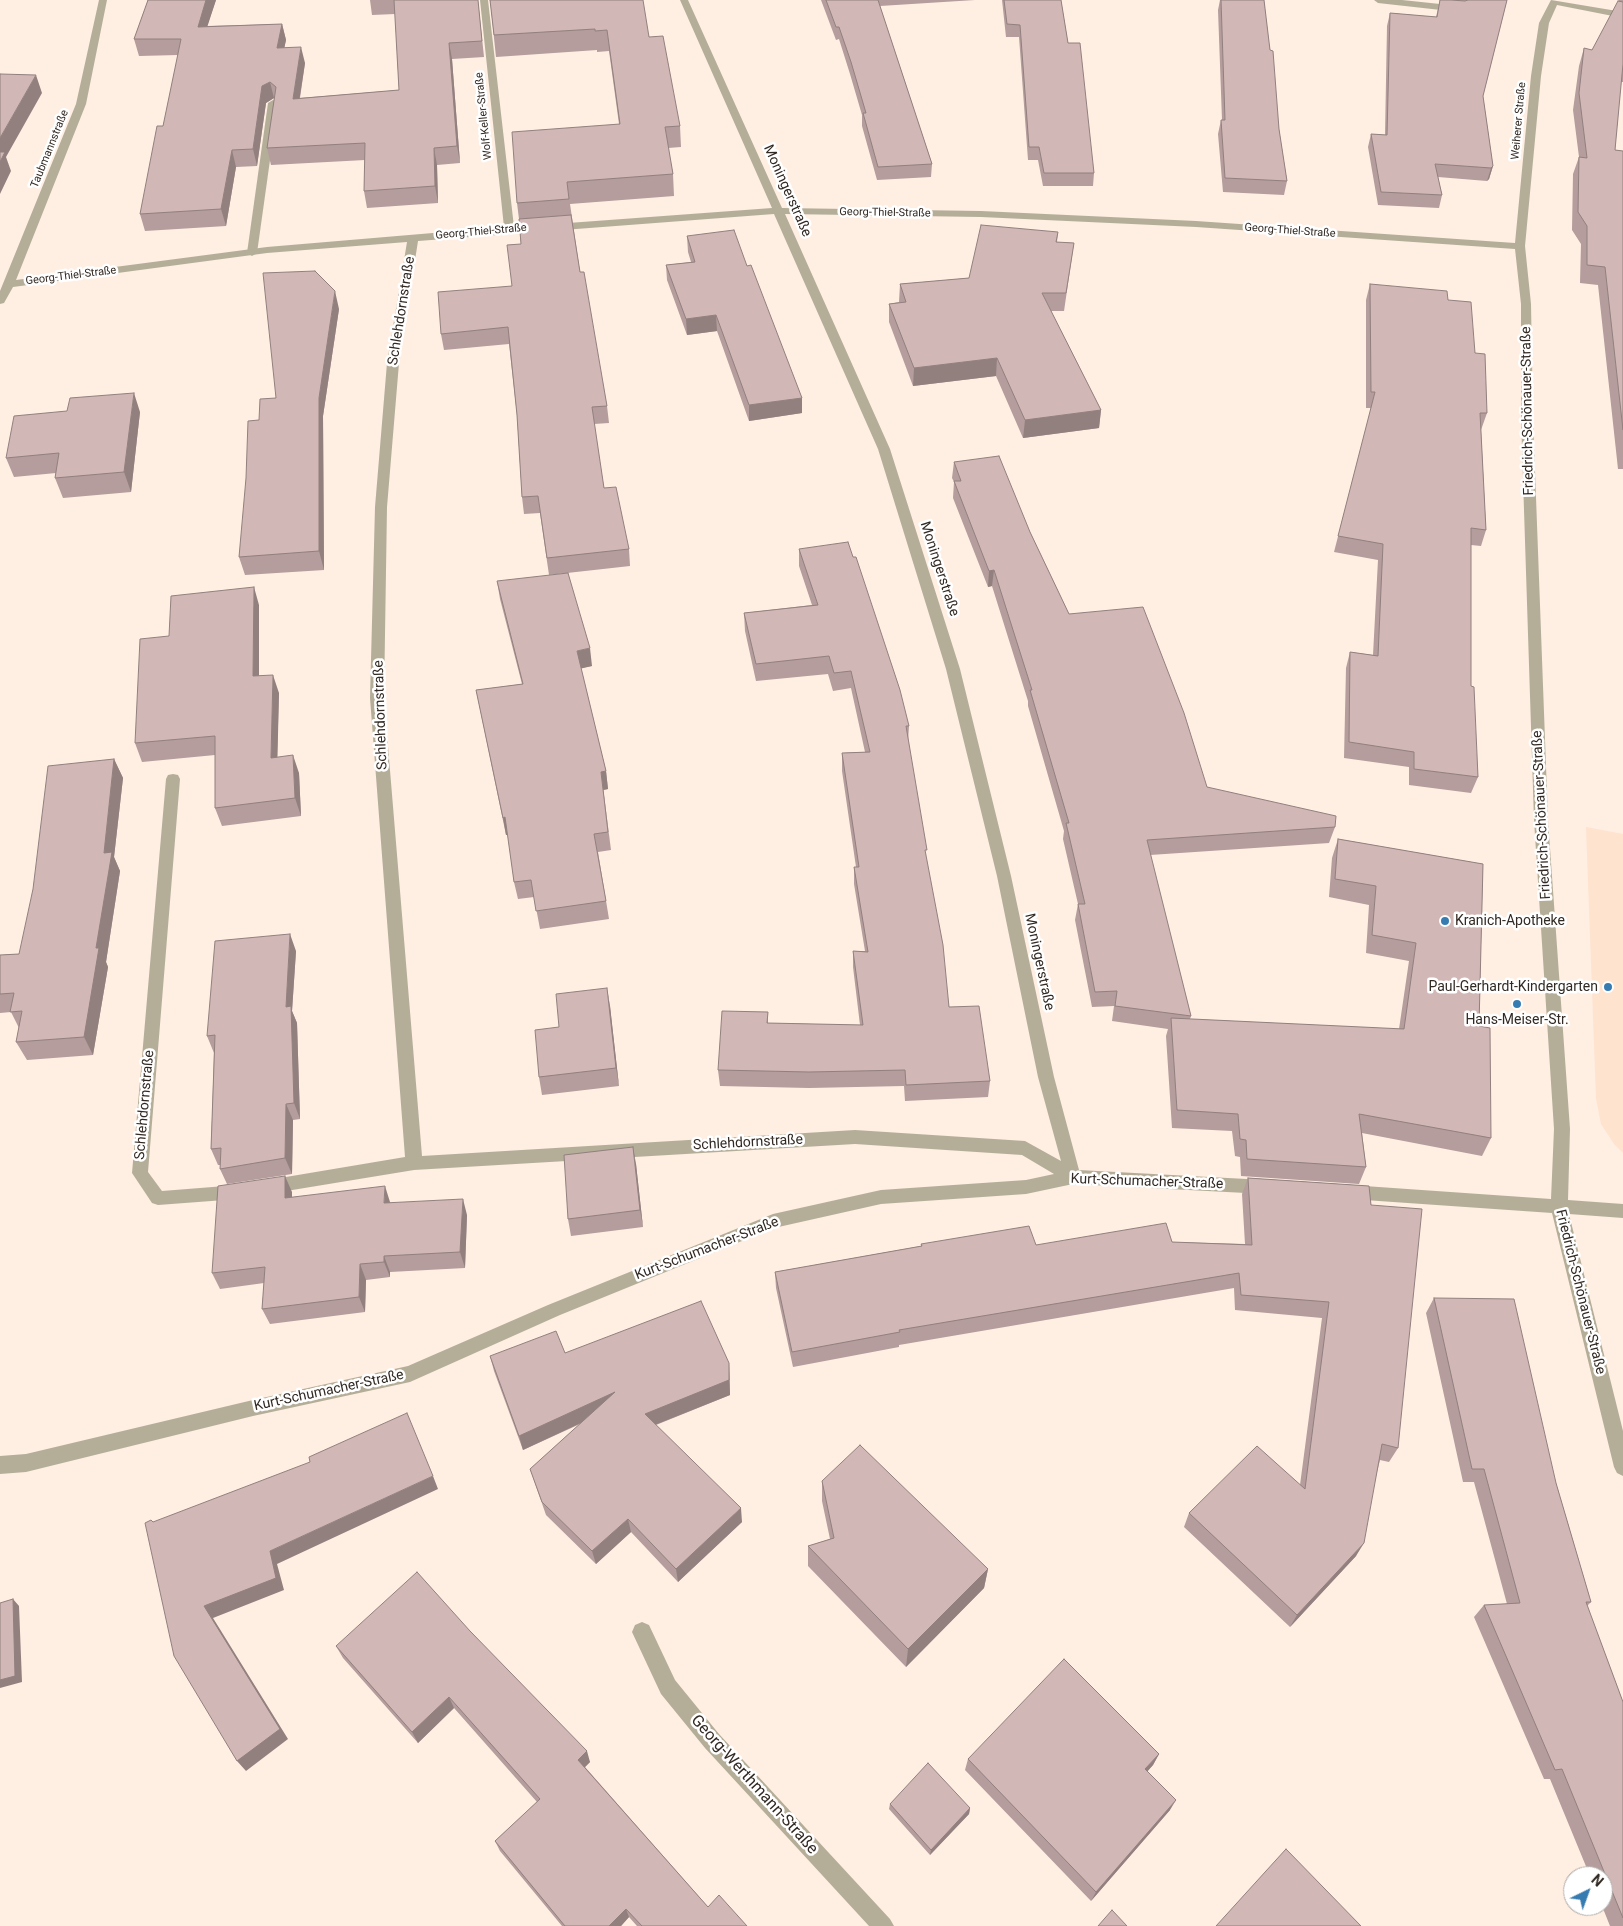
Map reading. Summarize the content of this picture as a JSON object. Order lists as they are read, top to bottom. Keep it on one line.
{"streets":{"street":["Wolf-Keller-Straße","Weiherer Straße","Taubmannstraße","Moningerstraße","Georg-Thiel-Straße","Schlehdornstraße","Friedrich-Schönauer-Straße","Kurt-Schumacher-Straße","Georg-Werthmann-Straße"]},"crossings":[["Wolf-Keller-Straße","Georg-Thiel-Straße"],["Weiherer Straße","Georg-Thiel-Straße"],["Weiherer Straße","Friedrich-Schönauer-Straße"],["Taubmannstraße","Georg-Thiel-Straße"],["Moningerstraße","Georg-Thiel-Straße"],["Moningerstraße","Schlehdornstraße"],["Moningerstraße","Kurt-Schumacher-Straße"],["Georg-Thiel-Straße","Schlehdornstraße"],["Georg-Thiel-Straße","Friedrich-Schönauer-Straße"],["Schlehdornstraße","Kurt-Schumacher-Straße"]],"places":["Kranich-Apotheke","Paul-Gerhardt-Kindergarten","Hans-Meiser-Str."],"north":"top right"}
